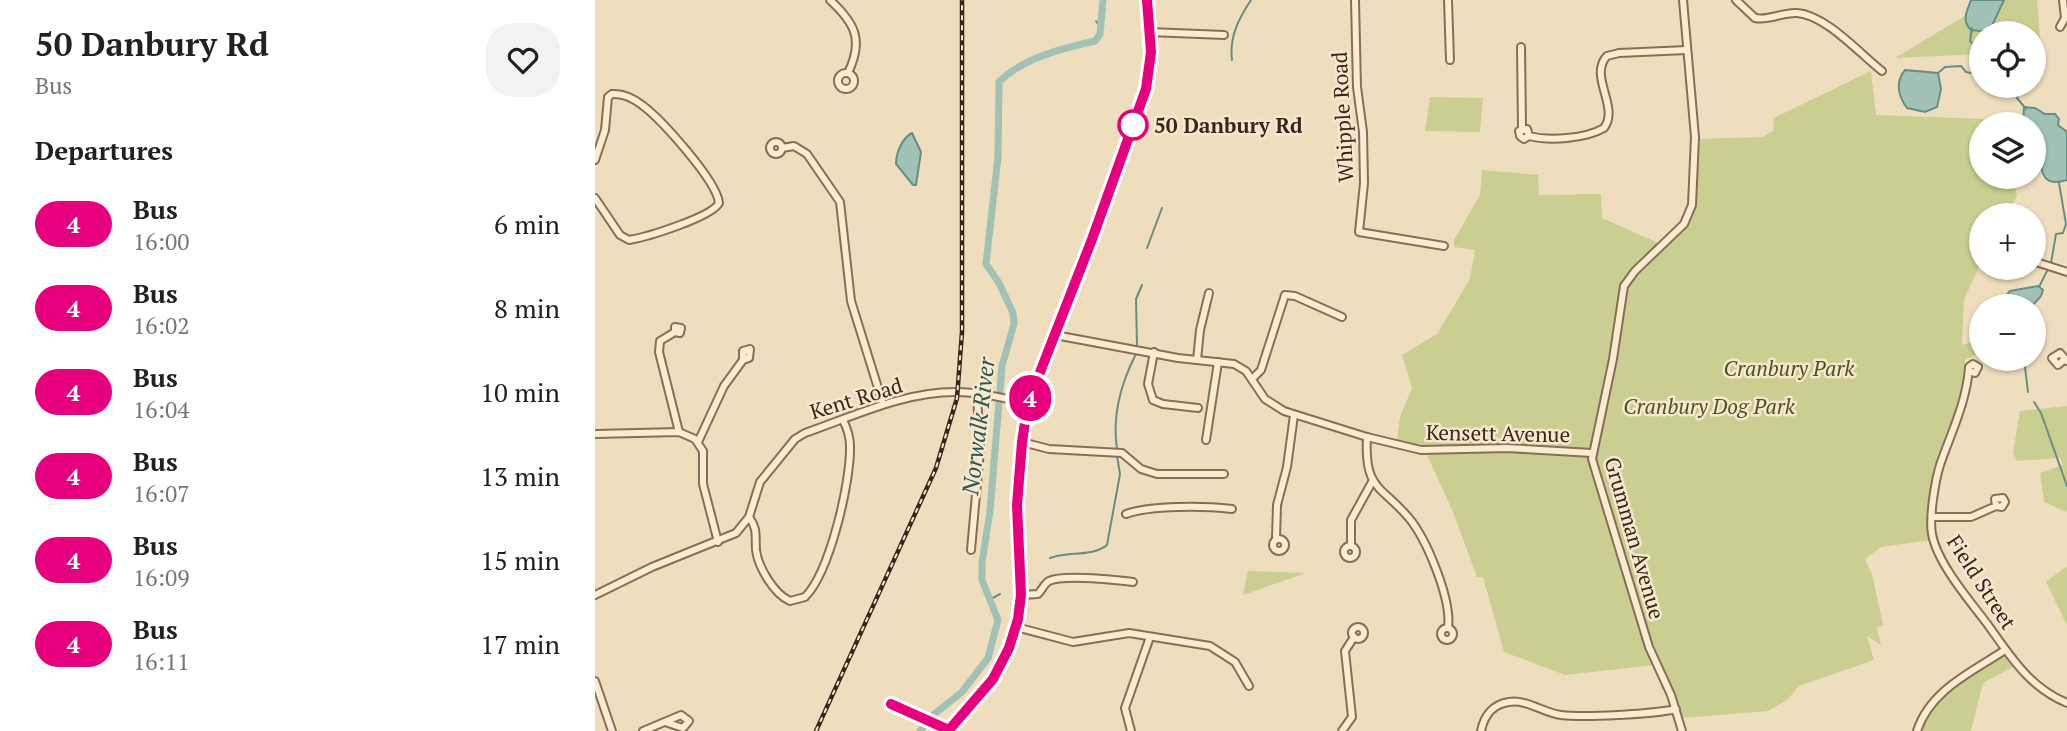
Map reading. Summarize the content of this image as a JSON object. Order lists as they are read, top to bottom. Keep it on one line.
{"streets":{"street":["Whipple Road","Kent Road","Kensett Avenue","Grumman Avenue","Field Street"]},"crossings":[["Kensett Avenue","Grumman Avenue"]],"water":["Norwalk River"],"parks":["Cranbury Park","Cranbury Dog Park"],"places":["50 Danbury Rd"],"lines":["bus line 4"],"page":{"heading":[["50 Danbury Rd","Bus"],"Departures"],"on_map":"4","map_buttons":["+","−"],"list":[{"mark":"4","name":"Bus","note":"16:00","value":"6 min"},{"mark":"4","name":"Bus","note":"16:02","value":"8 min"},{"mark":"4","name":"Bus","note":"16:04","value":"10 min"},{"mark":"4","name":"Bus","note":"16:07","value":"13 min"},{"mark":"4","name":"Bus","note":"16:09","value":"15 min"},{"mark":"4","name":"Bus","note":"16:11","value":"17 min"}]}}
